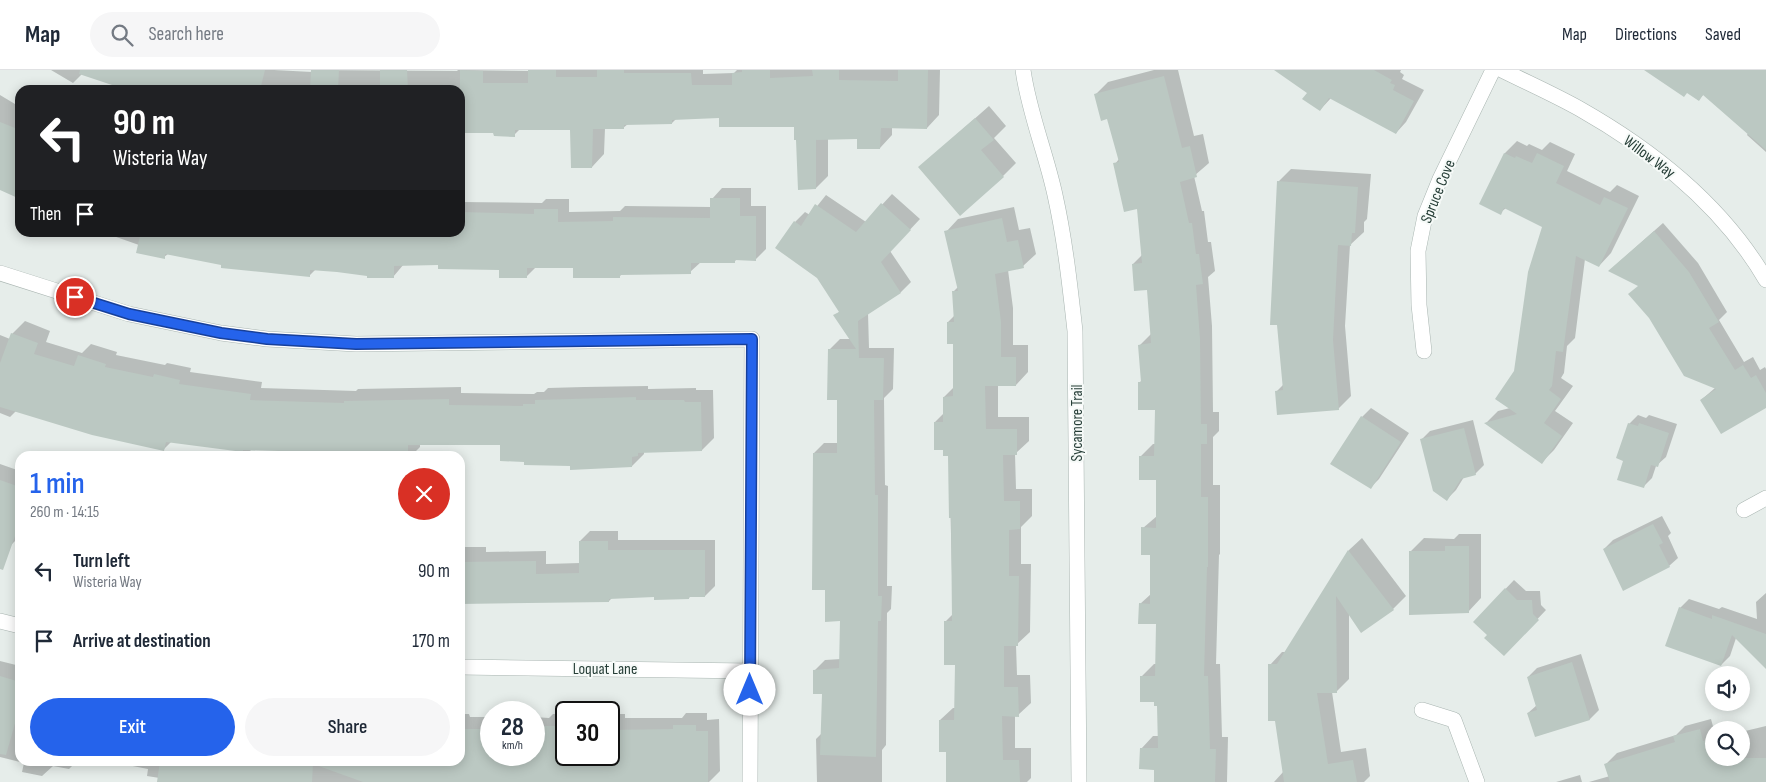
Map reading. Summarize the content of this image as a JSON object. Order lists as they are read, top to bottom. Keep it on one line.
{"streets":{"street":["Willow Way","Spruce Cove","Sycamore Trail","Loquat Lane"]},"page":{"header":"Map","search":"Search here","nav":["Map","Directions","Saved"],"turn":["90 m","Wisteria Way"],"then":"Then","heading":["1 min","260 m · 14:15"],"list":[{"name":"Turn left","note":"Wisteria Way","value":"90 m"},{"name":"Arrive at destination","value":"170 m"}],"buttons":["Exit","Share"],"speed":"28 km/h","limit":"30"}}
